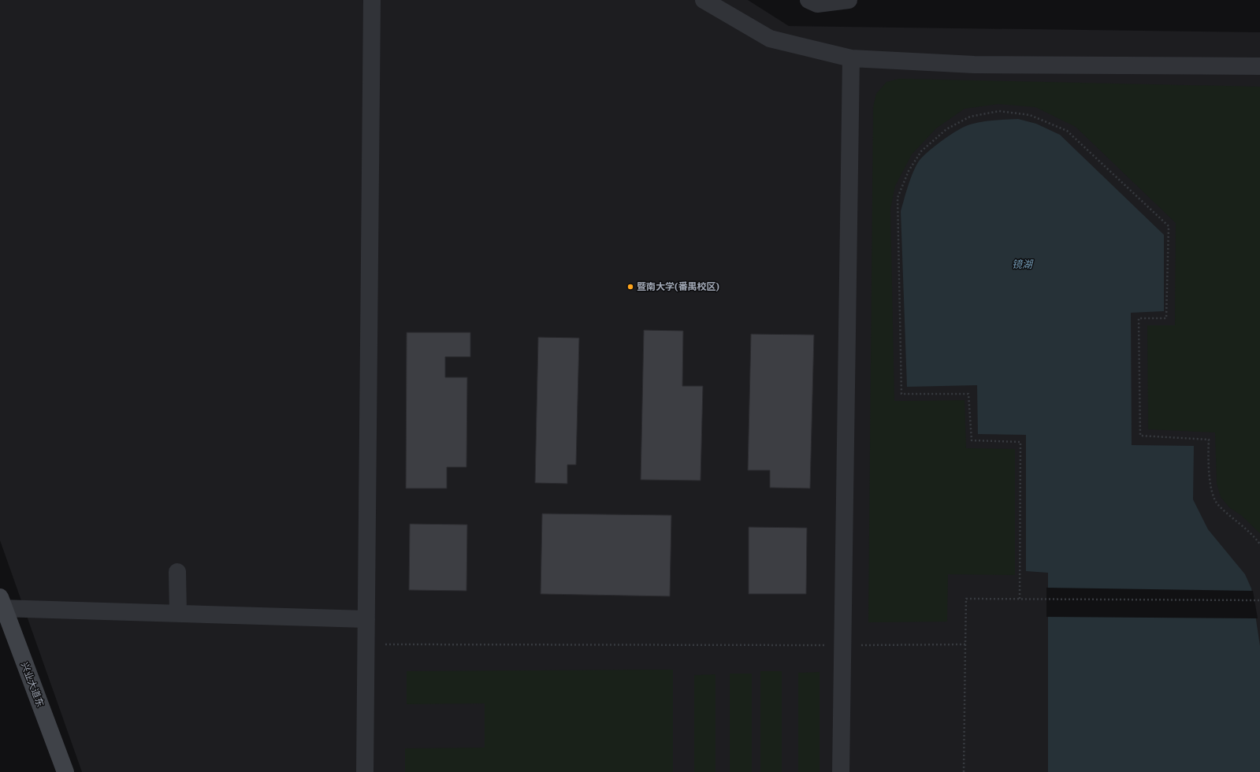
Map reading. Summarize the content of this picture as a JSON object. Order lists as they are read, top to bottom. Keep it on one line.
{"streets":{"main road":["兴业大道东"]},"water":["镜湖"],"places":["暨南大学(番禺校区)"]}
